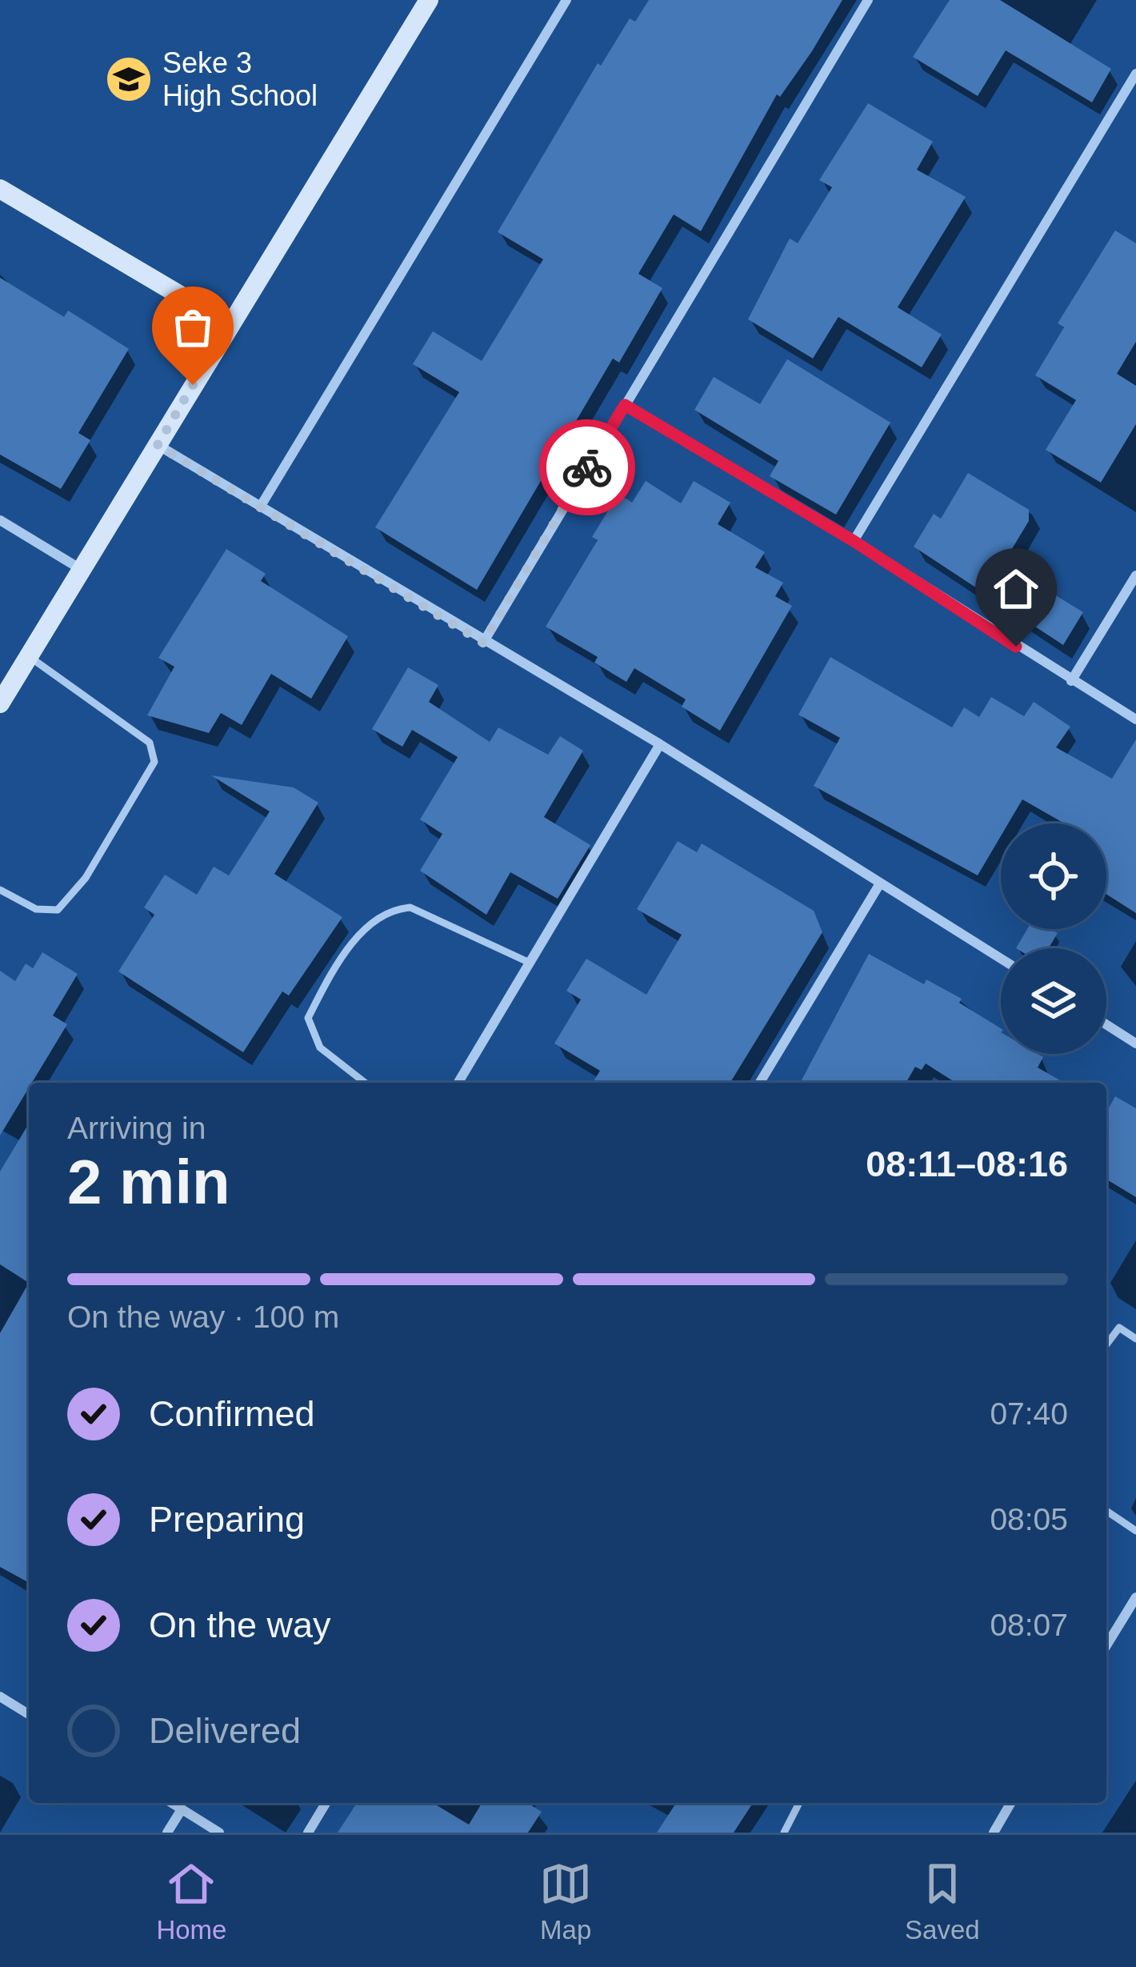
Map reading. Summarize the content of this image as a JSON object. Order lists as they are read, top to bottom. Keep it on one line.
{"places":{"school or university":["Seke 3 High School"]},"page":{"heading":["2 min","Arriving in","08:11–08:16"],"bar":"On the way · 100 m","list":[["Confirmed","07:40"],["Preparing","08:05"],["On the way","08:07"],"Delivered"],"tabs":["Home","Map","Saved"]}}
